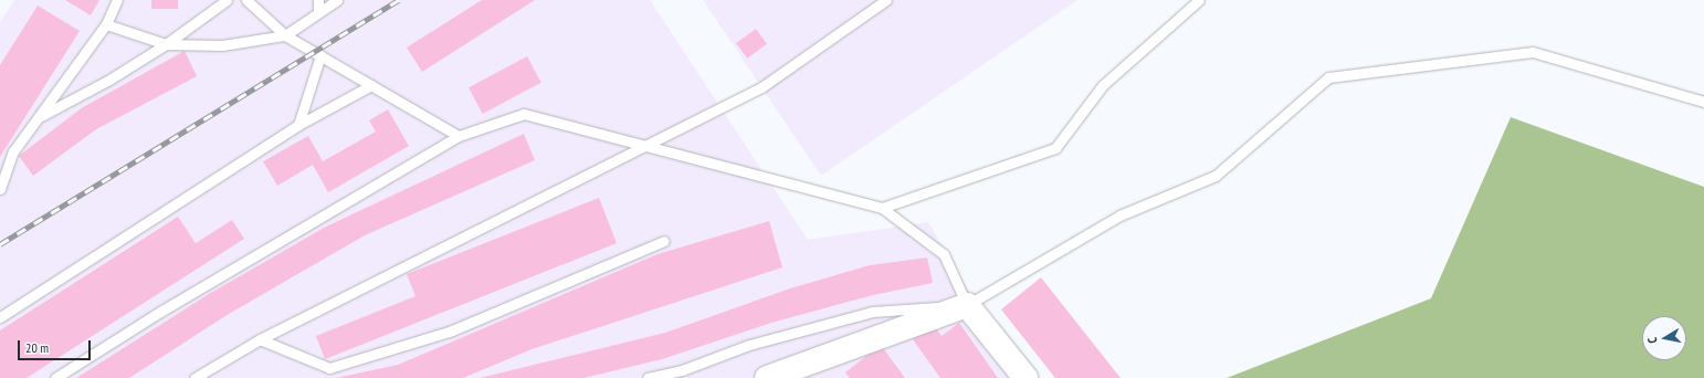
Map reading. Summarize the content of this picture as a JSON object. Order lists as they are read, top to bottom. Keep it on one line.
{"scale_bar":"20 m","north":"left"}
